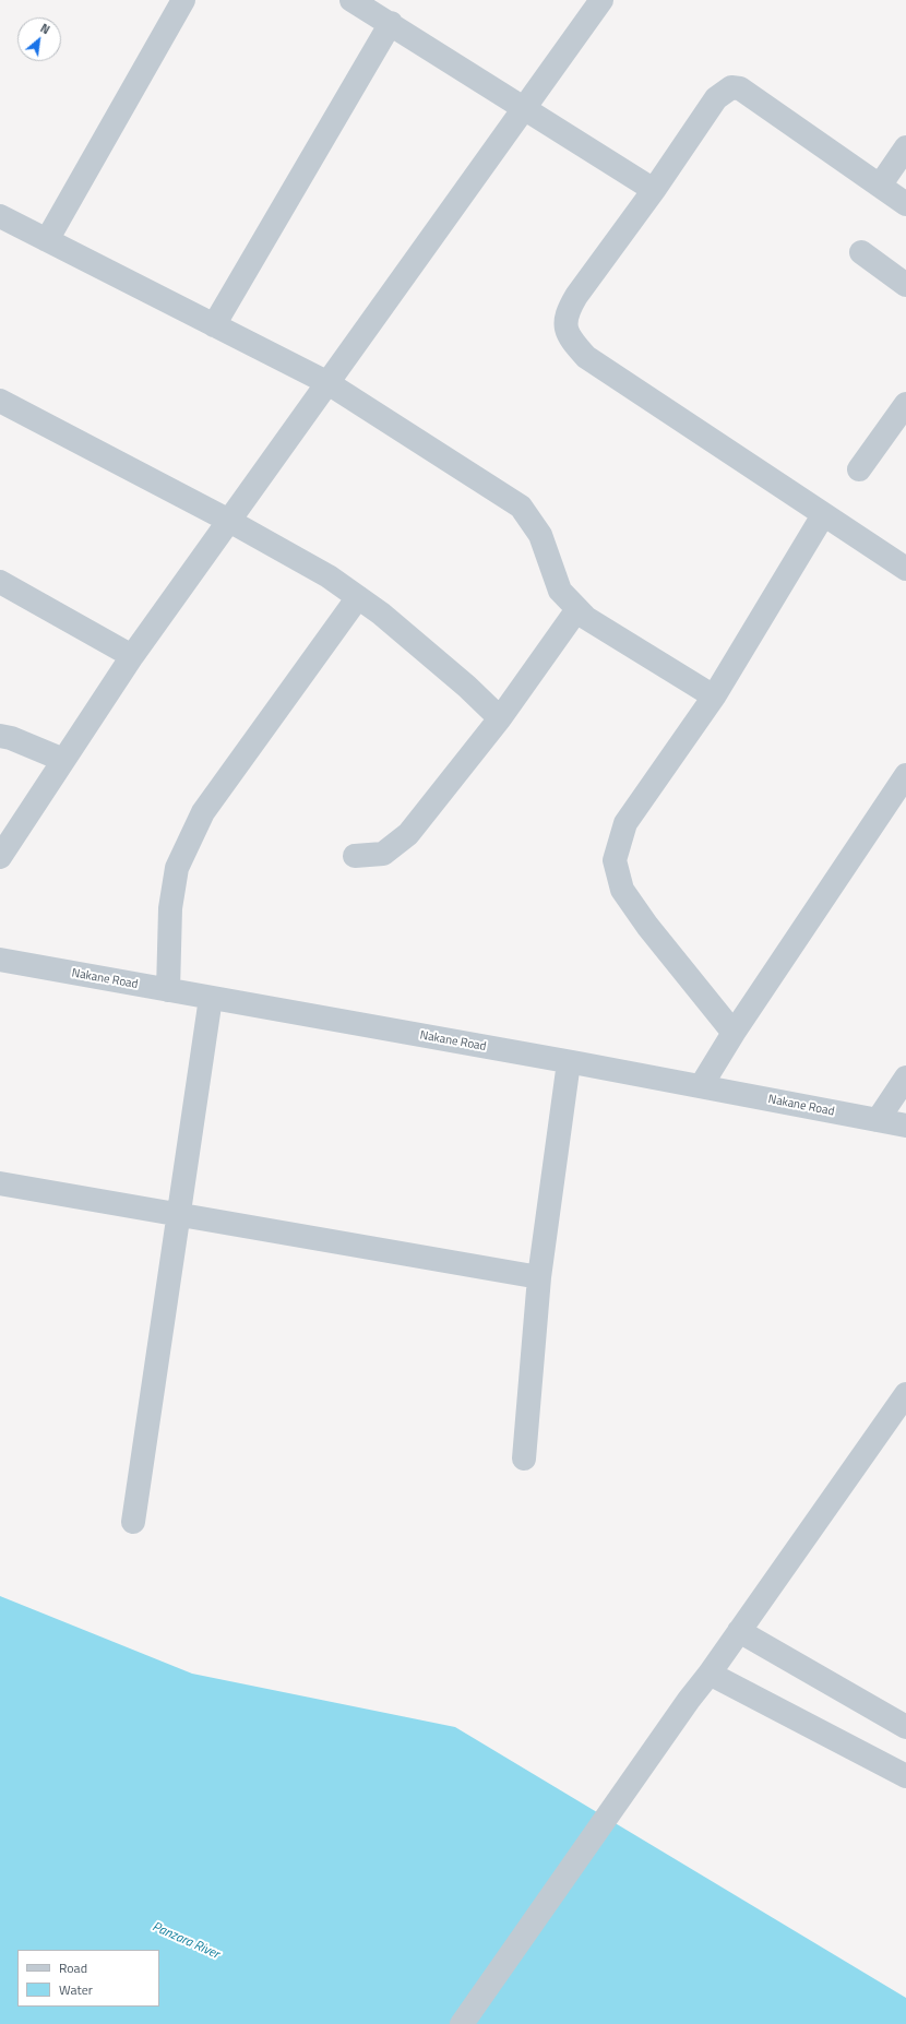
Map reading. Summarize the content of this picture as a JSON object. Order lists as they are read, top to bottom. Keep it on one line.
{"streets":{"street":["Nakane Road"]},"water":["Panzara River"],"legend":["Road","Water"],"north":"top right"}
